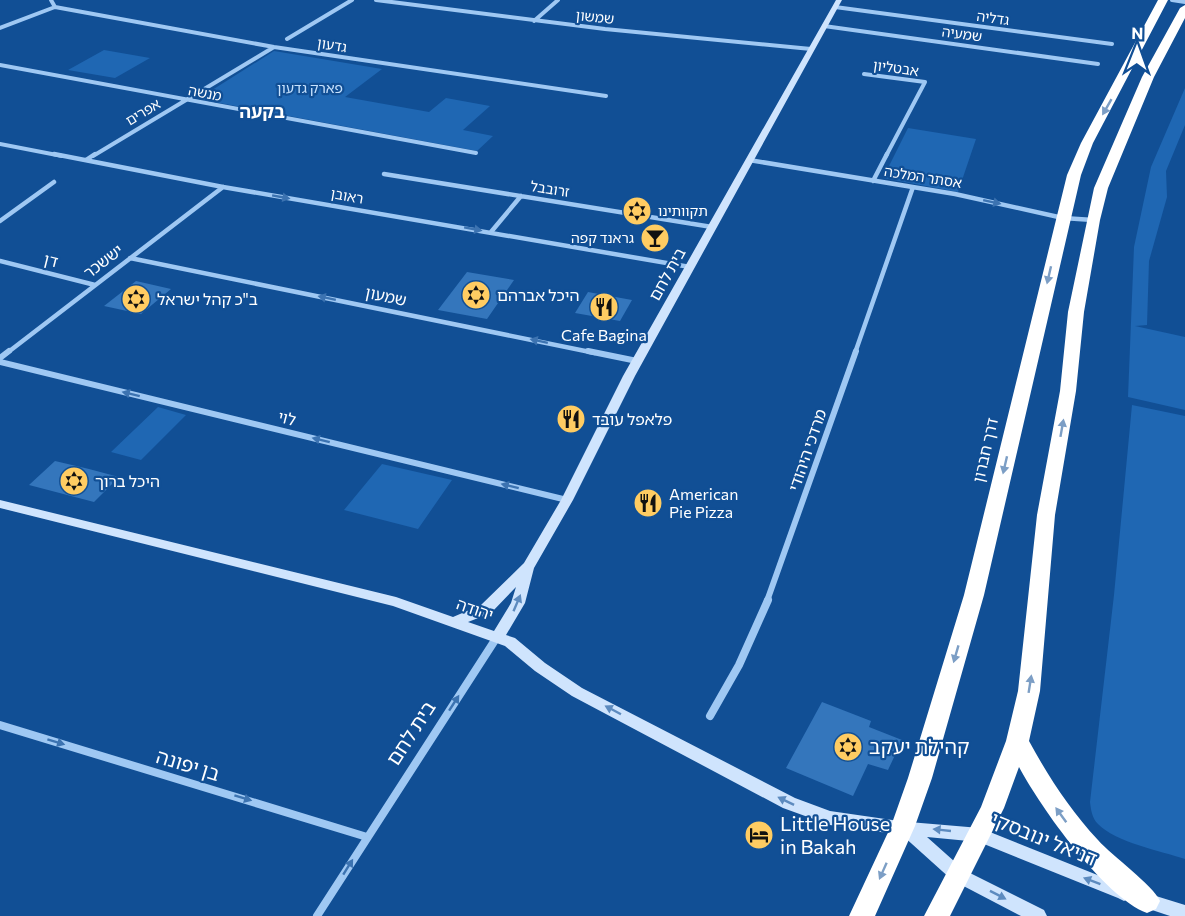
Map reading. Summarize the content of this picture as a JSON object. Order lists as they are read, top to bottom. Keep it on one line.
{"streets":{"highway":["דרך חברון"],"street":["שמשון","גדליה","שמעיה","גדעון","אבטליון","מנשה","אפרים","אסתר המלכה","זרובבל","ראובן","דן","יששכר","בית לחם","שמעון","לוי","מרדכי היהודי","יהודה","בן יפונה","דניאל ינובסקי"]},"crossings":[["שמשון","בית לחם"],["גדליה","בית לחם"],["שמעיה","בית לחם"],["גדעון","אפרים"],["אבטליון","אסתר המלכה"],["מנשה","אפרים"],["אפרים","ראובן"],["אסתר המלכה","בית לחם"],["אסתר המלכה","מרדכי היהודי"],["אסתר המלכה","דרך חברון"],["זרובבל","בית לחם"],["ראובן","יששכר"],["ראובן","בית לחם"],["דן","יששכר"],["יששכר","שמעון"],["יששכר","לוי"],["בית לחם","שמעון"],["בית לחם","לוי"],["בית לחם","יהודה"],["בית לחם","בן יפונה"],["דרך חברון","יהודה"],["דרך חברון","דניאל ינובסקי"],["יהודה","דניאל ינובסקי"]],"one_way":["אסתר המלכה","ראובן","בית לחם","שמעון","לוי","יהודה","בן יפונה"],"districts":["בקעה"],"parks":["פארק גדעון"],"places":{"synagogue":["תקוותינו","היכל אברהם","ב\"כ קהל ישראל","היכל ברוך","קהילת יעקב"],"bar":["גראנד קפה"],"restaurant":["Cafe Bagina","פלאפל עובד","American Pie Pizza"],"hotel":["Little House in Bakah"]},"north":"top"}
